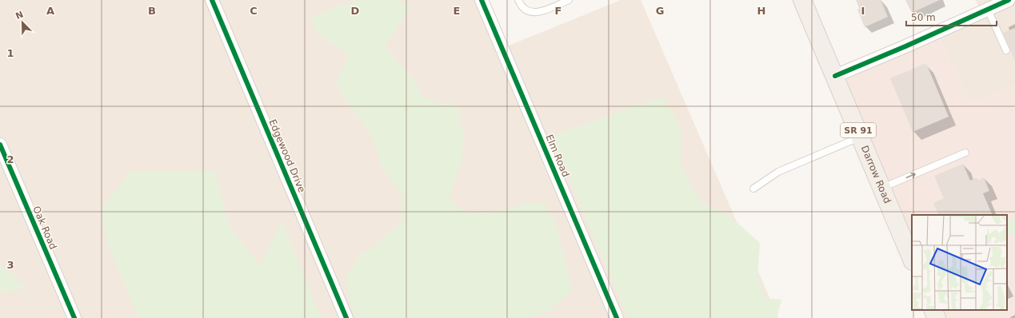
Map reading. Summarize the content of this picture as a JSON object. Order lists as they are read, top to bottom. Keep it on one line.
{"streets":{"main road":["SR 91","Darrow Road"],"street":["Edgewood Drive","Elm Road","Oak Road"]},"scale_bar":"50 m","north":"top left","grid":{"columns":["A","B","C","D","E","F","G","H","I"],"rows":["1","2","3"]}}
